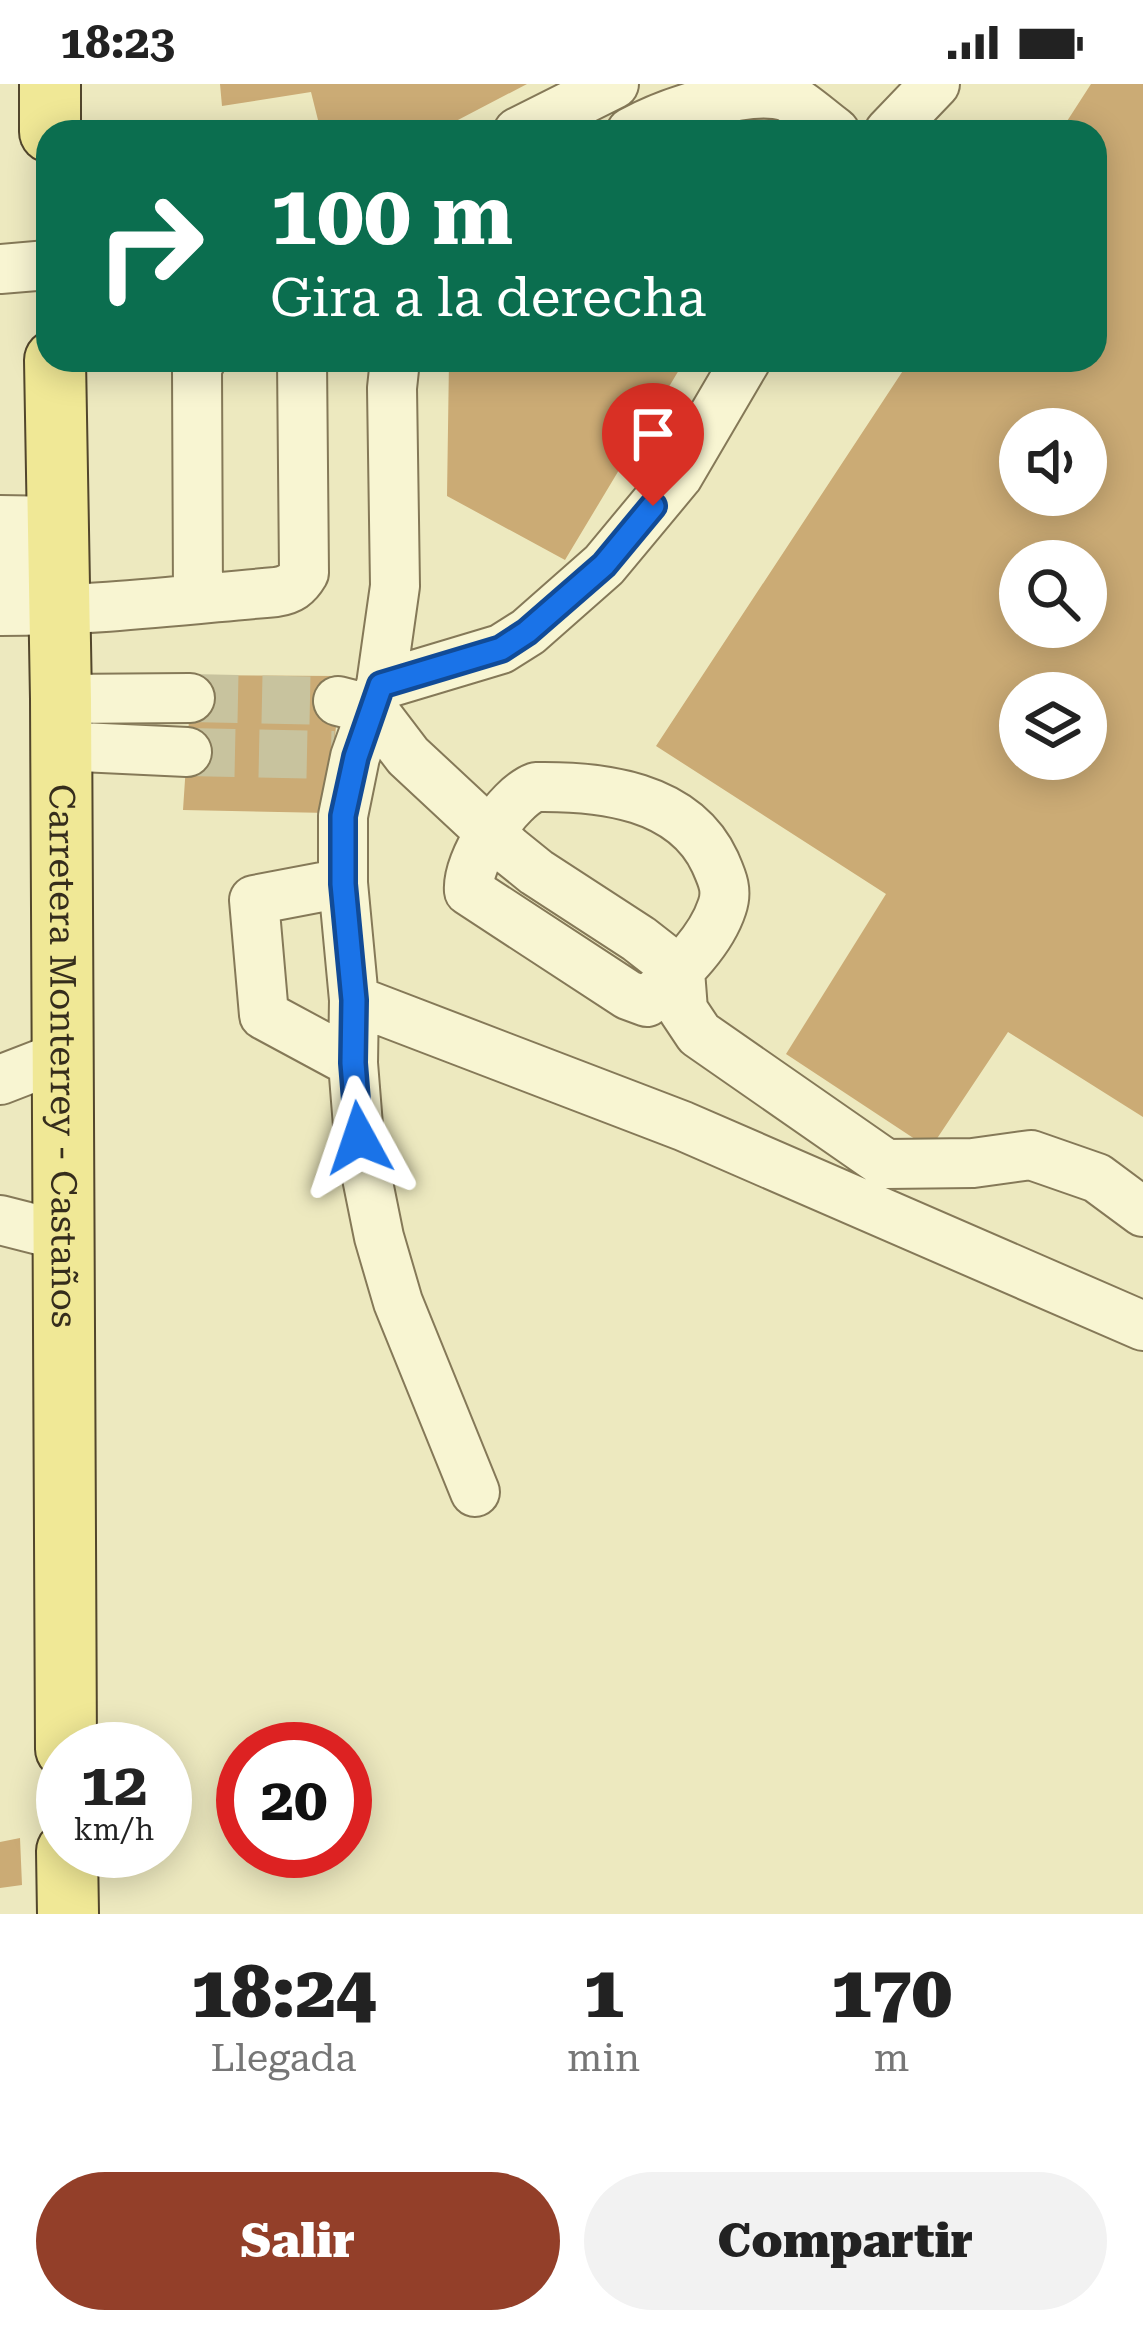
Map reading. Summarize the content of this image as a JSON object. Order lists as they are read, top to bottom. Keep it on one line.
{"streets":{"main road":["Carretera Monterrey - Castaños"]},"page":{"status":"18:23","turn":["100 m","Gira a la derecha"],"speed":"12 km/h","limit":"20","eta":["18:24","Llegada","1","min","170","m"],"buttons":["Salir","Compartir"]}}
